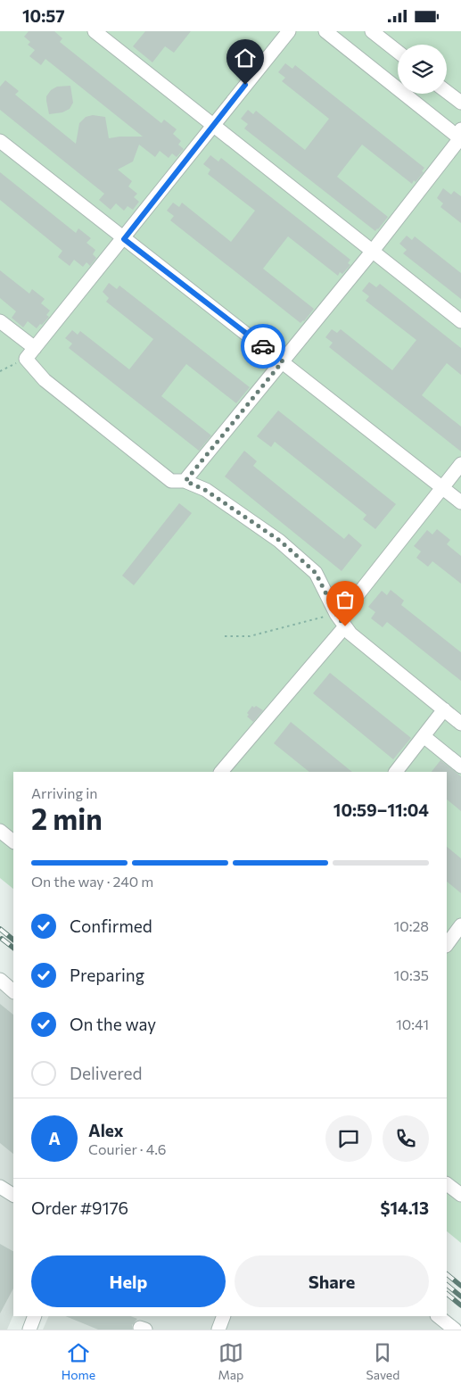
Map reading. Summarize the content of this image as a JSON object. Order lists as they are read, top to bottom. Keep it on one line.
{"page":{"status":"10:57","heading":["2 min","Arriving in","10:59–11:04"],"panel":["Alex","Courier · 4.6","Order #9176","$14.13"],"bar":"On the way · 240 m","list":[["Confirmed","10:28"],["Preparing","10:35"],["On the way","10:41"],"Delivered"],"round":"A","buttons":["Help","Share"],"tabs":["Home","Map","Saved"]}}
